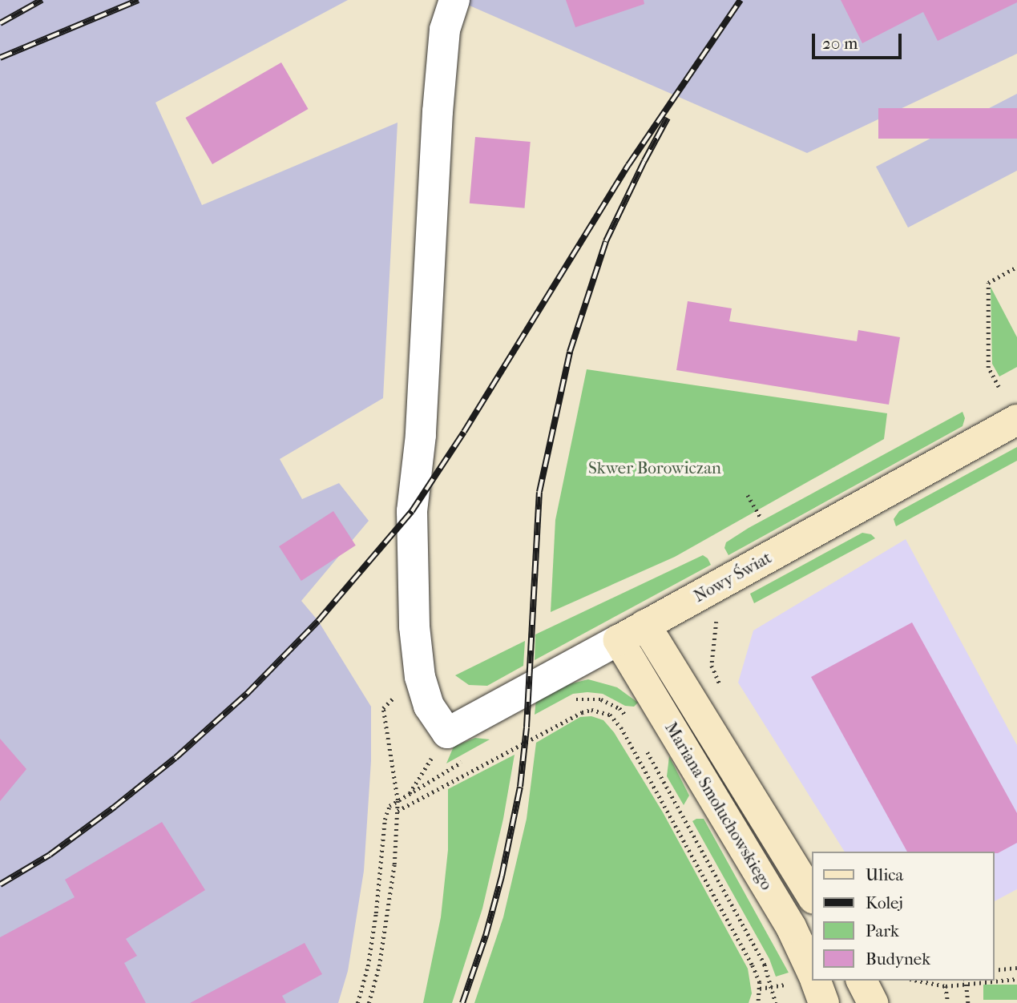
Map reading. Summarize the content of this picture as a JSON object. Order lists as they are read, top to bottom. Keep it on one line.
{"streets":{"street":["Nowy Świat","Mariana Smoluchowskiego"]},"crossings":[["Nowy Świat","Mariana Smoluchowskiego"]],"parks":["Skwer Borowiczan"],"legend":["Ulica","Kolej","Park","Budynek"],"scale_bar":"20 m"}
